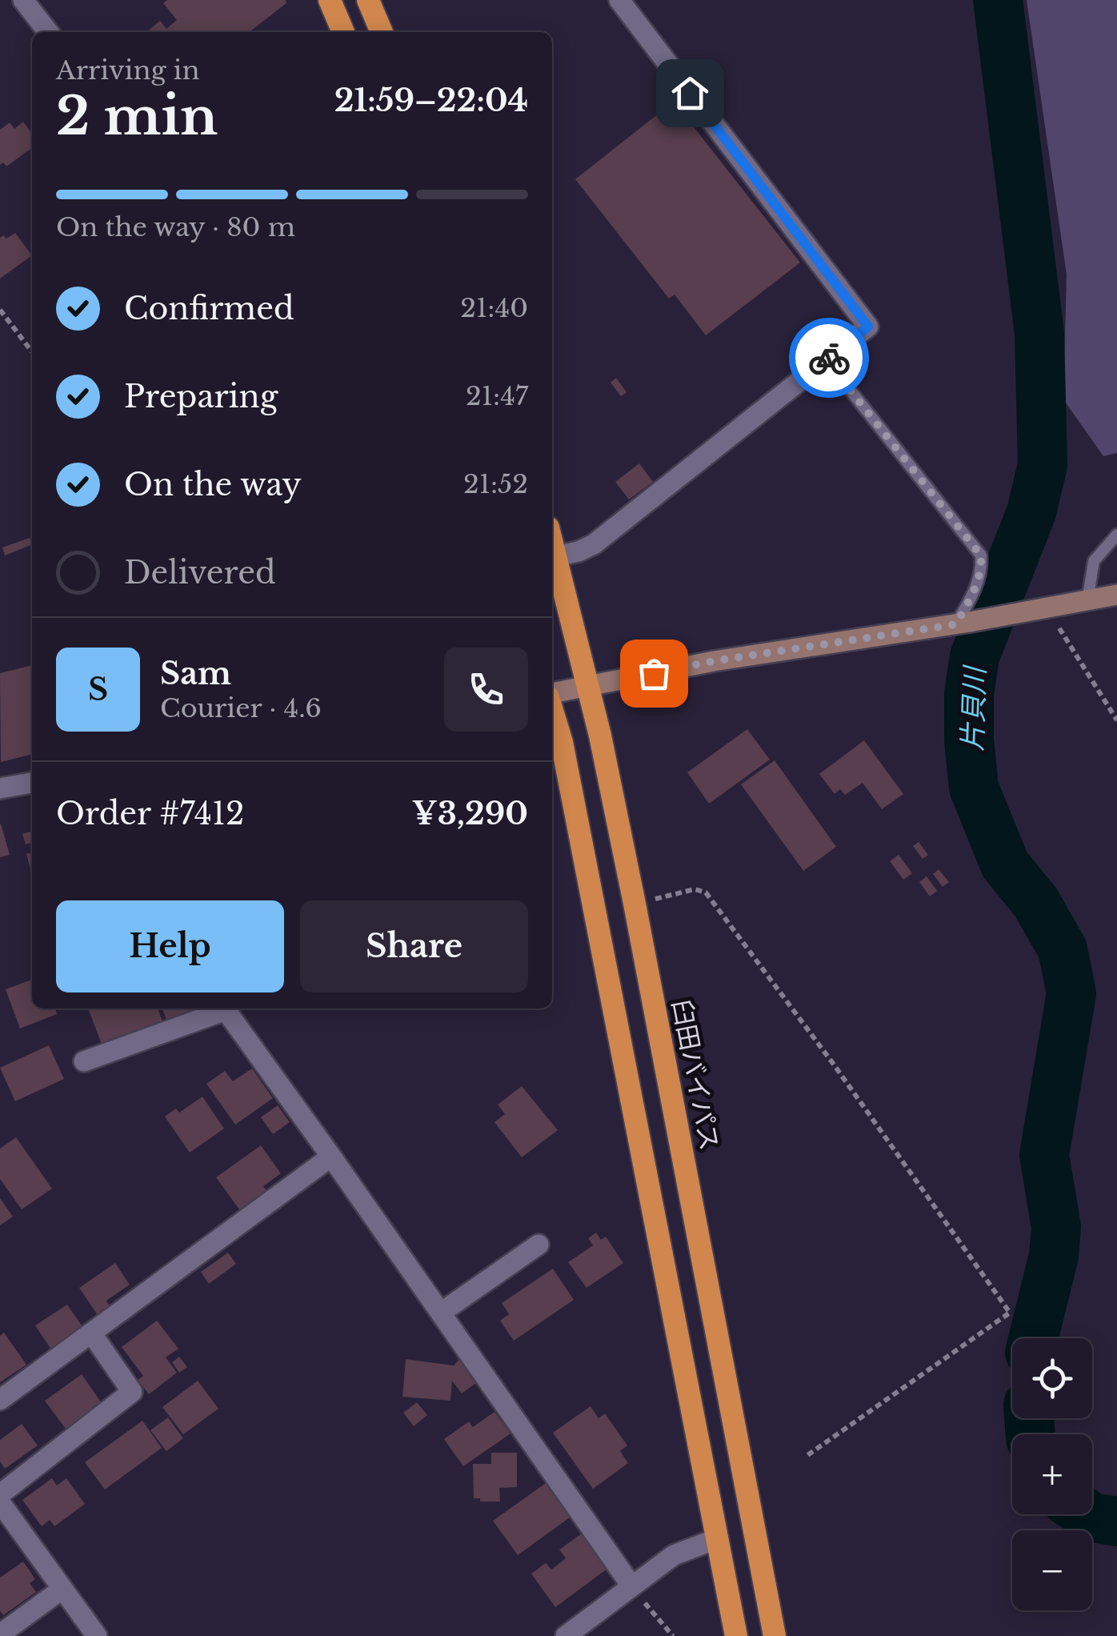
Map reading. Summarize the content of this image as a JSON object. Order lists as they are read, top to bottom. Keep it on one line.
{"streets":{"highway":["臼田バイパス"]},"water":["片貝川"],"page":{"heading":["2 min","Arriving in","21:59–22:04"],"panel":["Sam","Courier · 4.6","Order #7412","¥3,290"],"bar":"On the way · 80 m","list":[["Confirmed","21:40"],["Preparing","21:47"],["On the way","21:52"],"Delivered"],"round":"S","buttons":["Help","Share"],"map_buttons":["+","−"]}}
